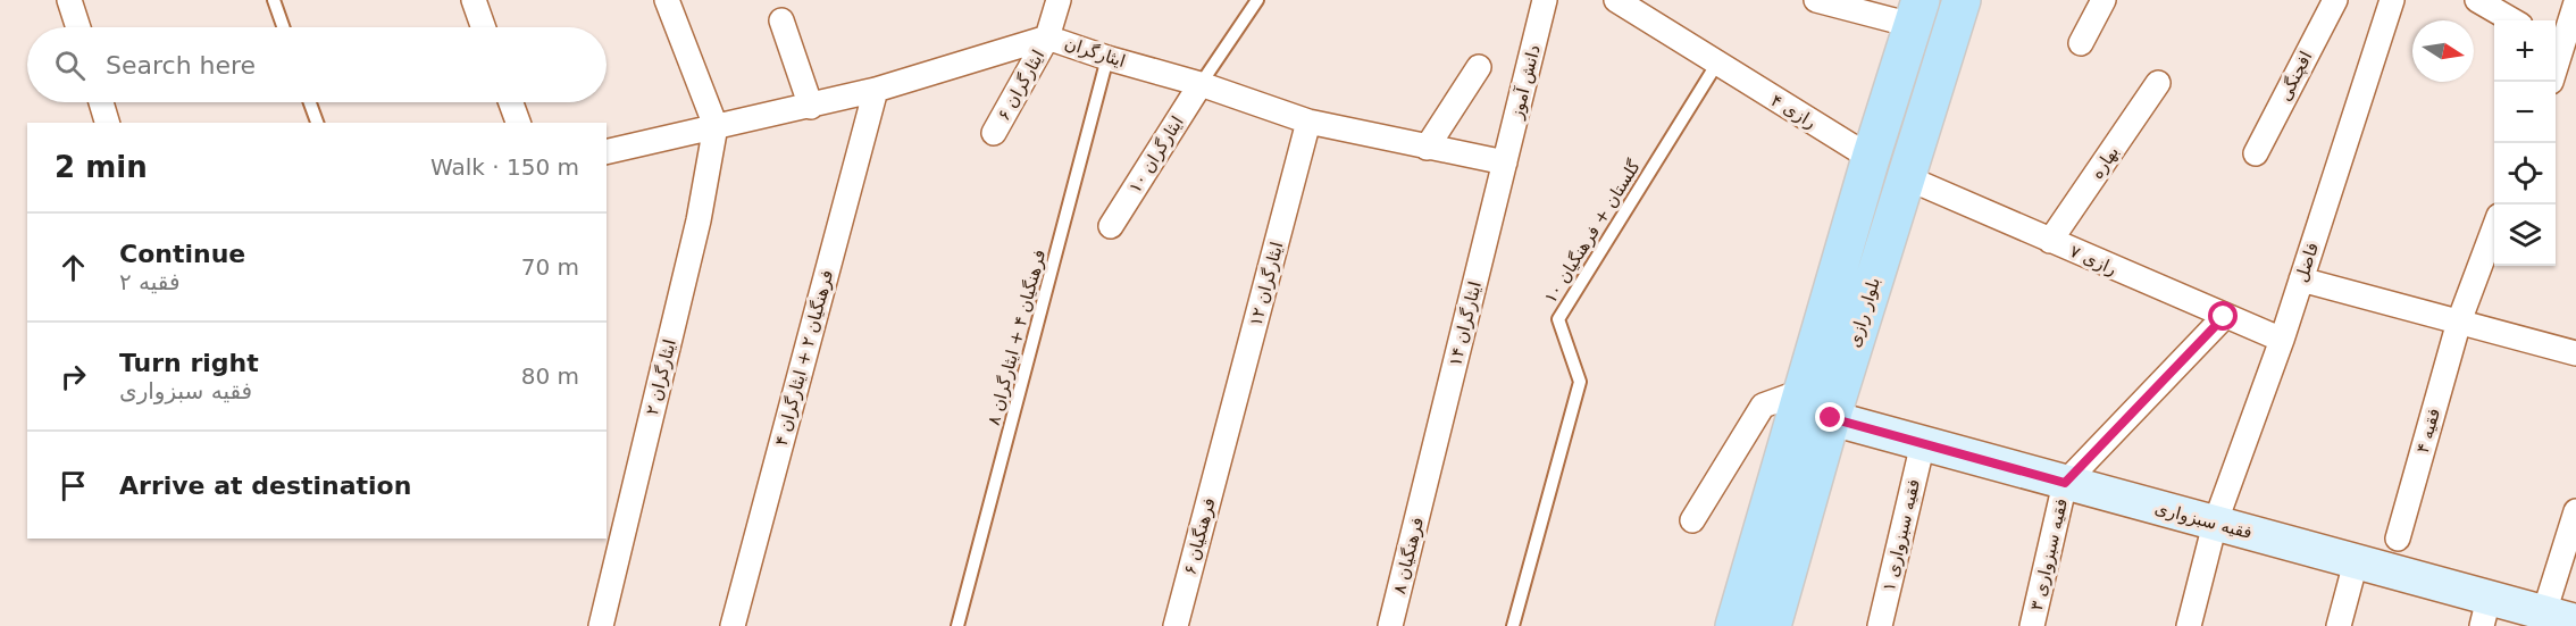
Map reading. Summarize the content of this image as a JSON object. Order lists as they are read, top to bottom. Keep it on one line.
{"streets":{"main road":["بلوار رازی"],"street":["ایثارگران","افچنگی","دانش آموز","ایثارگران ۶","رازی ۴","ایثارگران ۱۰","بهاره","رازی ۷","فاضل","ایثارگران ۱۲","ایثارگران ۱۴","فرهنگیان ۲ + ایثارگران ۴","ایثارگران ۲","فقیه ۴","فقیه سبزواری","فقیه سبزواری ۱","فرهنگیان ۶","فقیه سبزواری ۳","فرهنگیان ۸"],"lane":["گلستان + فرهنگیان ۱۰","فرهنگیان ۴ + ایثارگران ۸"]},"crossings":[["ایثارگران","دانش آموز"],["ایثارگران","ایثارگران ۶"],["ایثارگران","ایثارگران ۱۰"],["ایثارگران","ایثارگران ۱۲"],["ایثارگران","ایثارگران ۱۴"],["ایثارگران","فرهنگیان ۴ + ایثارگران ۸"],["ایثارگران","فرهنگیان ۲ + ایثارگران ۴"],["ایثارگران","ایثارگران ۲"],["دانش آموز","ایثارگران ۱۴"],["رازی ۴","گلستان + فرهنگیان ۱۰"],["بهاره","رازی ۷"],["رازی ۷","فاضل"],["رازی ۷","بلوار رازی"],["فاضل","فقیه سبزواری"],["ایثارگران ۱۲","فرهنگیان ۶"],["بلوار رازی","فقیه سبزواری"],["ایثارگران ۱۴","فرهنگیان ۸"],["فقیه سبزواری","فقیه سبزواری ۱"],["فقیه سبزواری","فقیه سبزواری ۳"]],"north":"right","page":{"map_buttons":["+","−"],"search":"Search here","heading":["2 min","Walk · 150 m"],"list":[["Continue","فقیه ۲","70 m"],["Turn right","فقیه سبزواری","80 m"],"Arrive at destination"]}}
